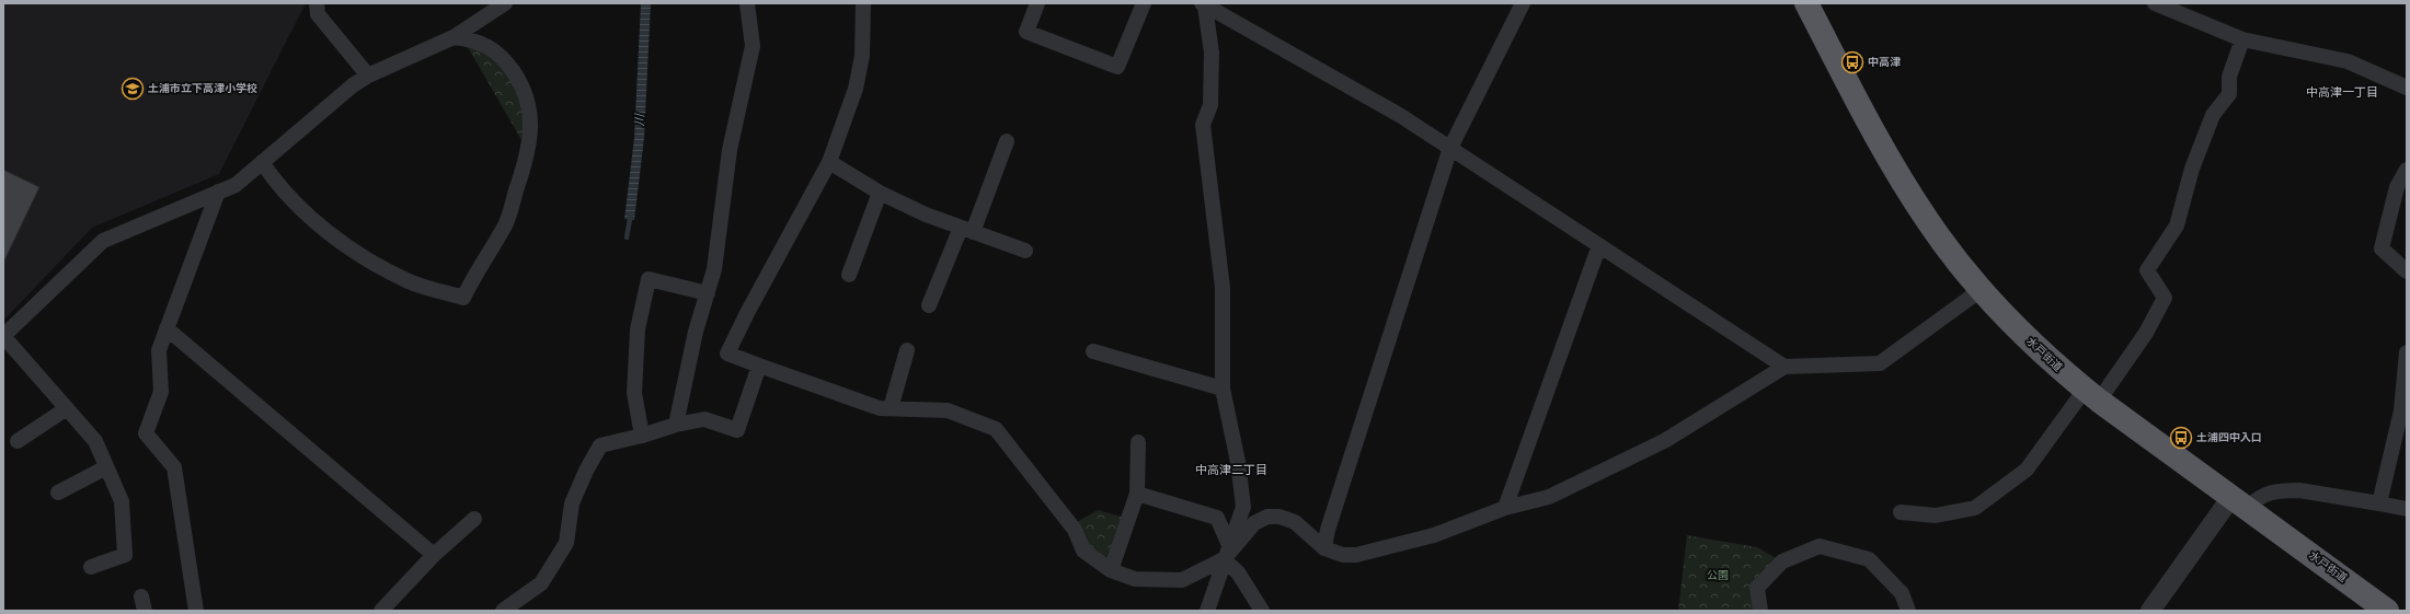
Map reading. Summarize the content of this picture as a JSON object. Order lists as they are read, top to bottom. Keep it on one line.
{"streets":{"highway":["水戸街道"]},"districts":["中高津一丁目","中高津二丁目"],"water":["川"],"parks":["公園"],"places":{"bus stop":["中高津","土浦四中入口"],"school or university":["土浦市立下高津小学校"]}}
